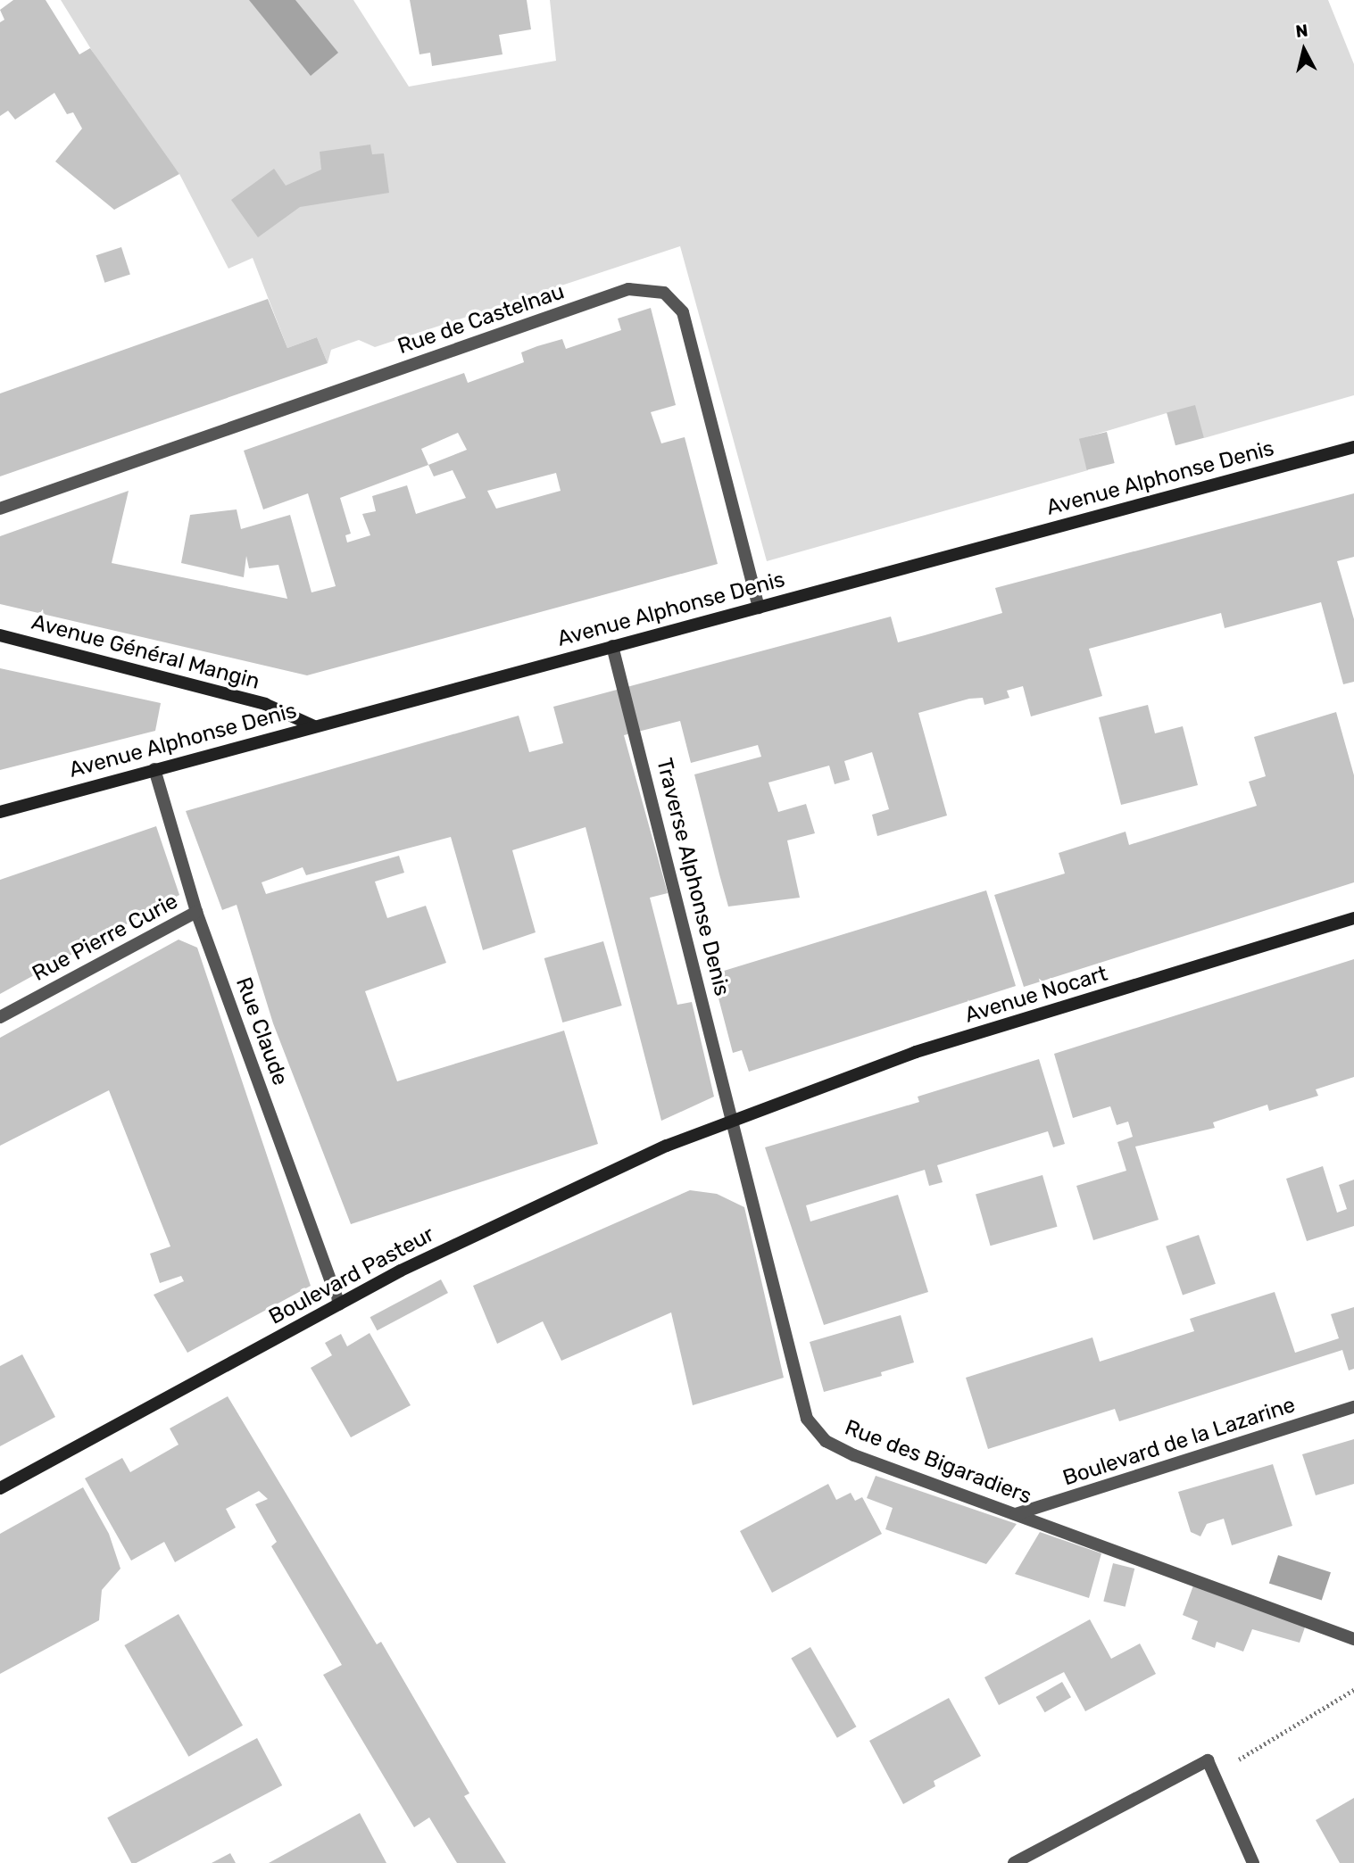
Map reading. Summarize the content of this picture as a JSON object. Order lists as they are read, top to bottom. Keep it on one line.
{"streets":{"street":["Rue de Castelnau","Avenue Alphonse Denis","Avenue Général Mangin","Traverse Alphonse Denis","Rue Pierre Curie","Avenue Nocart","Rue Claude","Boulevard Pasteur","Boulevard de la Lazarine","Rue des Bigaradiers"]},"crossings":[["Rue de Castelnau","Avenue Alphonse Denis"],["Avenue Alphonse Denis","Avenue Général Mangin"],["Avenue Alphonse Denis","Traverse Alphonse Denis"],["Avenue Alphonse Denis","Rue Claude"],["Traverse Alphonse Denis","Avenue Nocart"],["Traverse Alphonse Denis","Boulevard Pasteur"],["Traverse Alphonse Denis","Rue des Bigaradiers"],["Rue Pierre Curie","Rue Claude"],["Avenue Nocart","Boulevard Pasteur"],["Avenue Nocart","Rue des Bigaradiers"],["Rue Claude","Boulevard Pasteur"],["Boulevard Pasteur","Rue des Bigaradiers"],["Boulevard de la Lazarine","Rue des Bigaradiers"]],"north":"top"}
